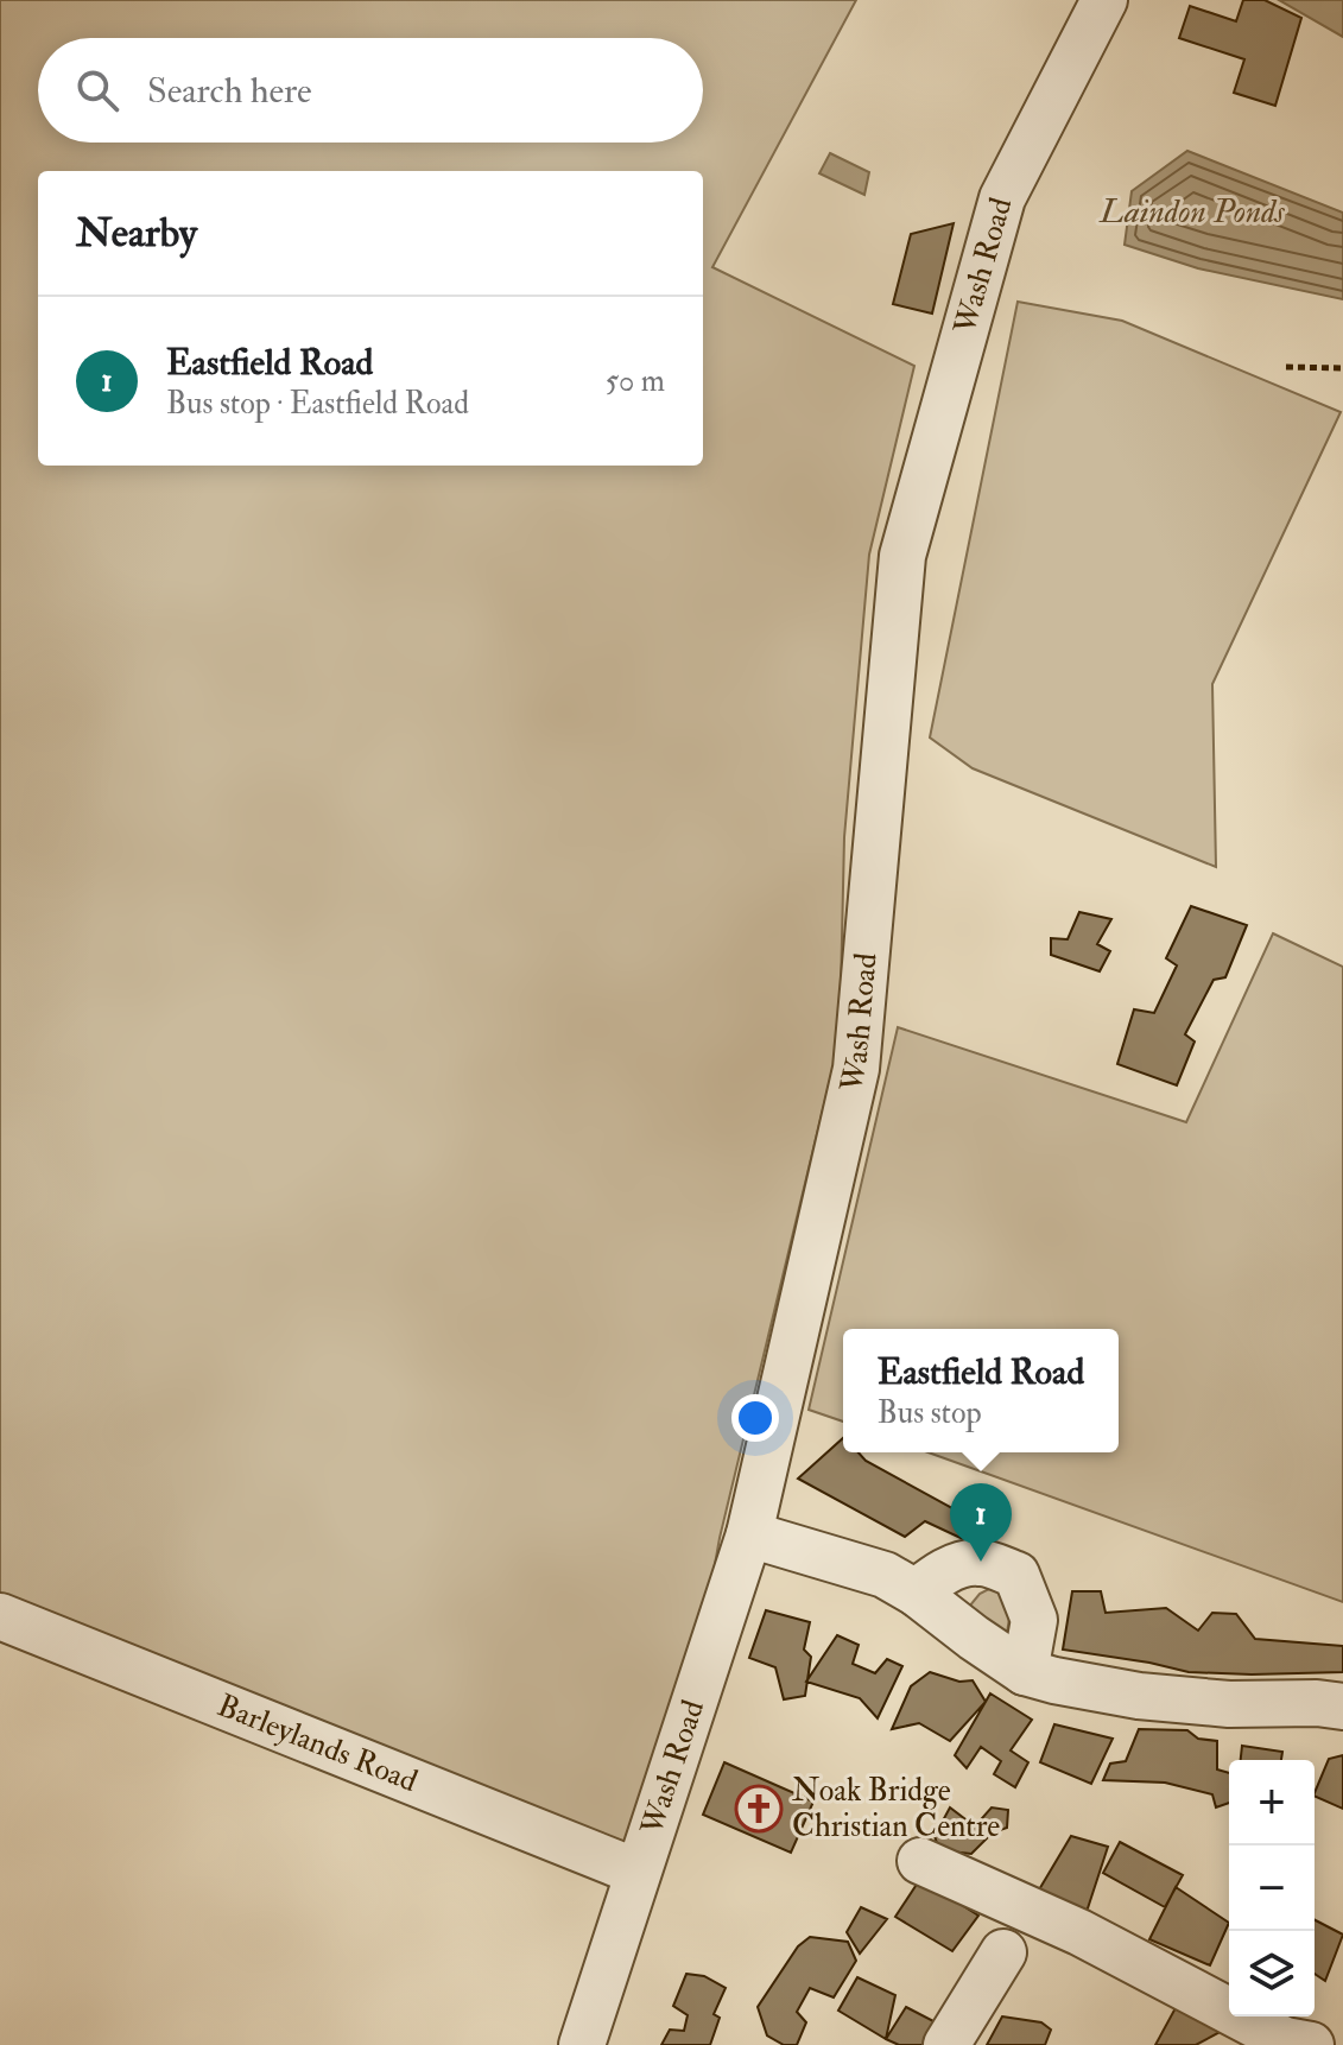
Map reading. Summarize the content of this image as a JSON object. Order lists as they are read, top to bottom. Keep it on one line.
{"streets":{"street":["Wash Road","Barleylands Road"]},"crossings":[["Wash Road","Barleylands Road"]],"water":["Laindon Ponds"],"places":{"church":["Noak Bridge Christian Centre"]},"page":{"search":"Search here","heading":"Nearby","list":[{"mark":"1","name":"Eastfield Road","note":"Bus stop · Eastfield Road","value":"50 m"}],"popup":["Eastfield Road","Bus stop"],"pins":"1","map_buttons":["+","−"]}}
